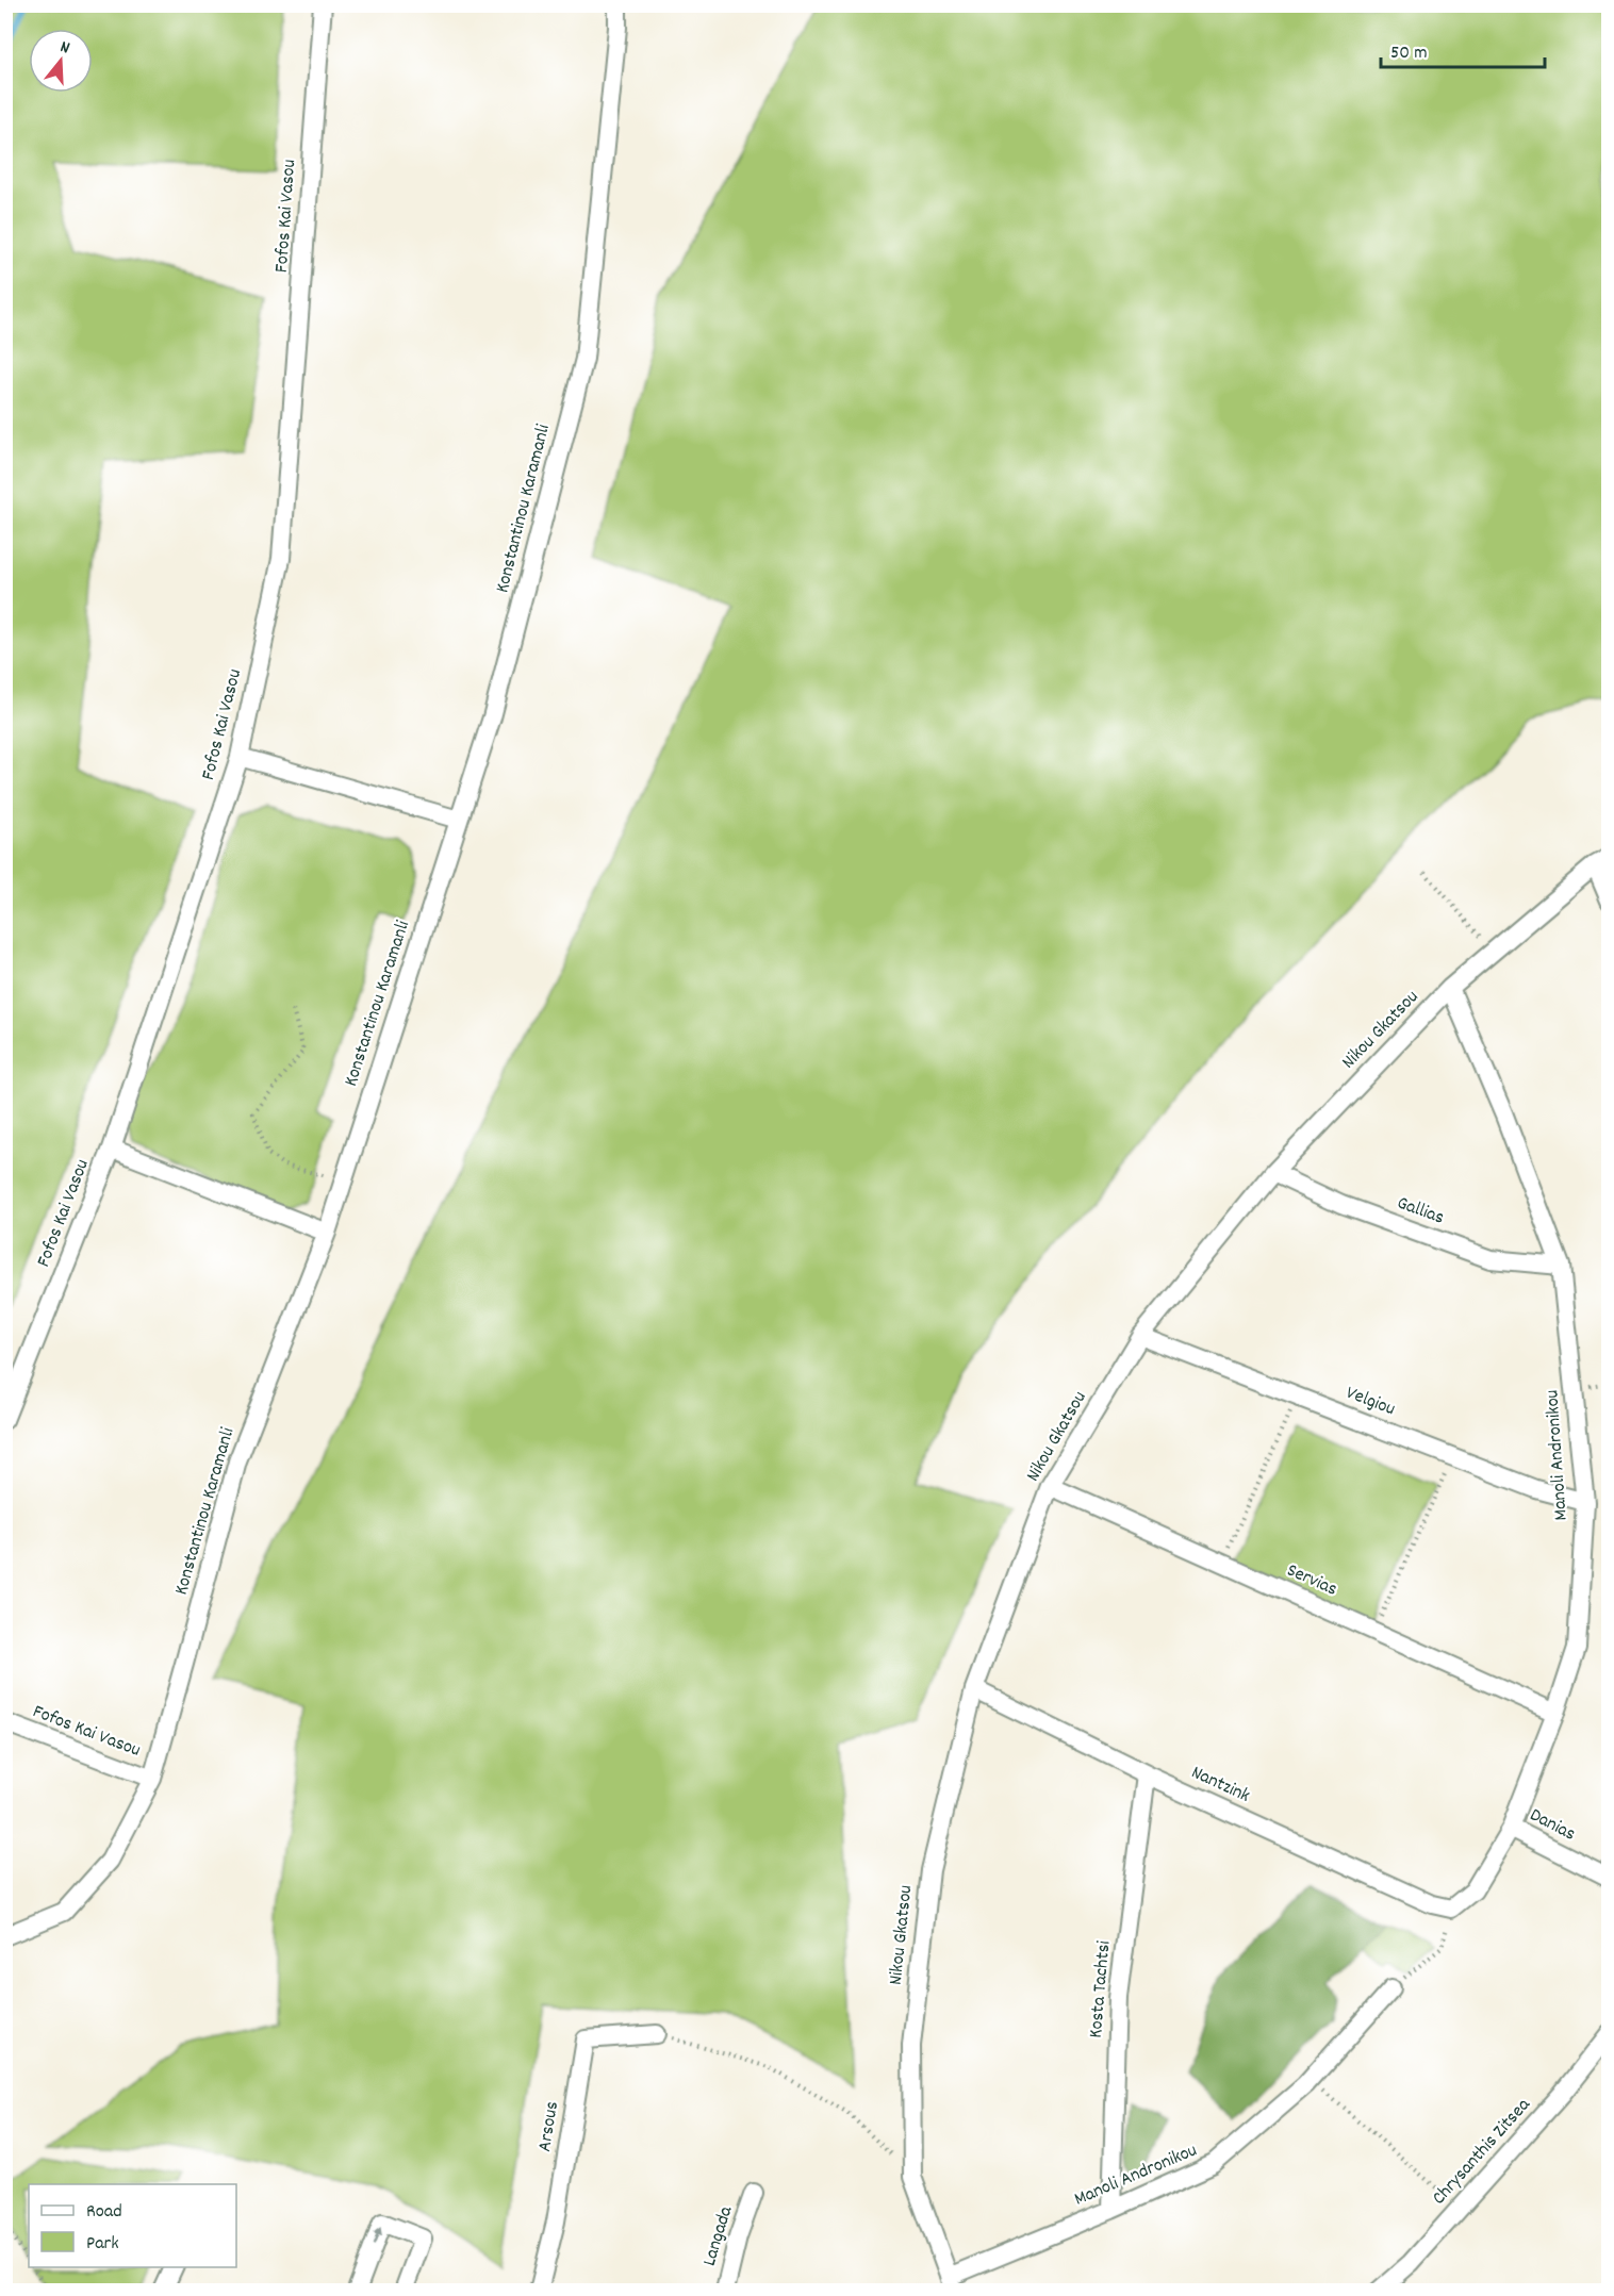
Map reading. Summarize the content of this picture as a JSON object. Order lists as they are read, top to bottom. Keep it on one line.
{"streets":{"street":["Fofos Kai Vasou","Konstantinou Karamanli","Nikou Gkatsou","Gallias","Velgiou","Manoli Andronikou","Servias","Nantzink","Danias","Kosta Tachtsi","Arsous","Chrysanthis Zitsea","Langada"]},"crossings":[["Fofos Kai Vasou","Konstantinou Karamanli"],["Nikou Gkatsou","Gallias"],["Nikou Gkatsou","Velgiou"],["Nikou Gkatsou","Manoli Andronikou"],["Nikou Gkatsou","Servias"],["Nikou Gkatsou","Nantzink"],["Gallias","Manoli Andronikou"],["Velgiou","Manoli Andronikou"],["Manoli Andronikou","Servias"],["Manoli Andronikou","Nantzink"],["Manoli Andronikou","Danias"],["Manoli Andronikou","Kosta Tachtsi"],["Nantzink","Kosta Tachtsi"]],"legend":["Road","Park"],"scale_bar":"50 m","north":"top"}
